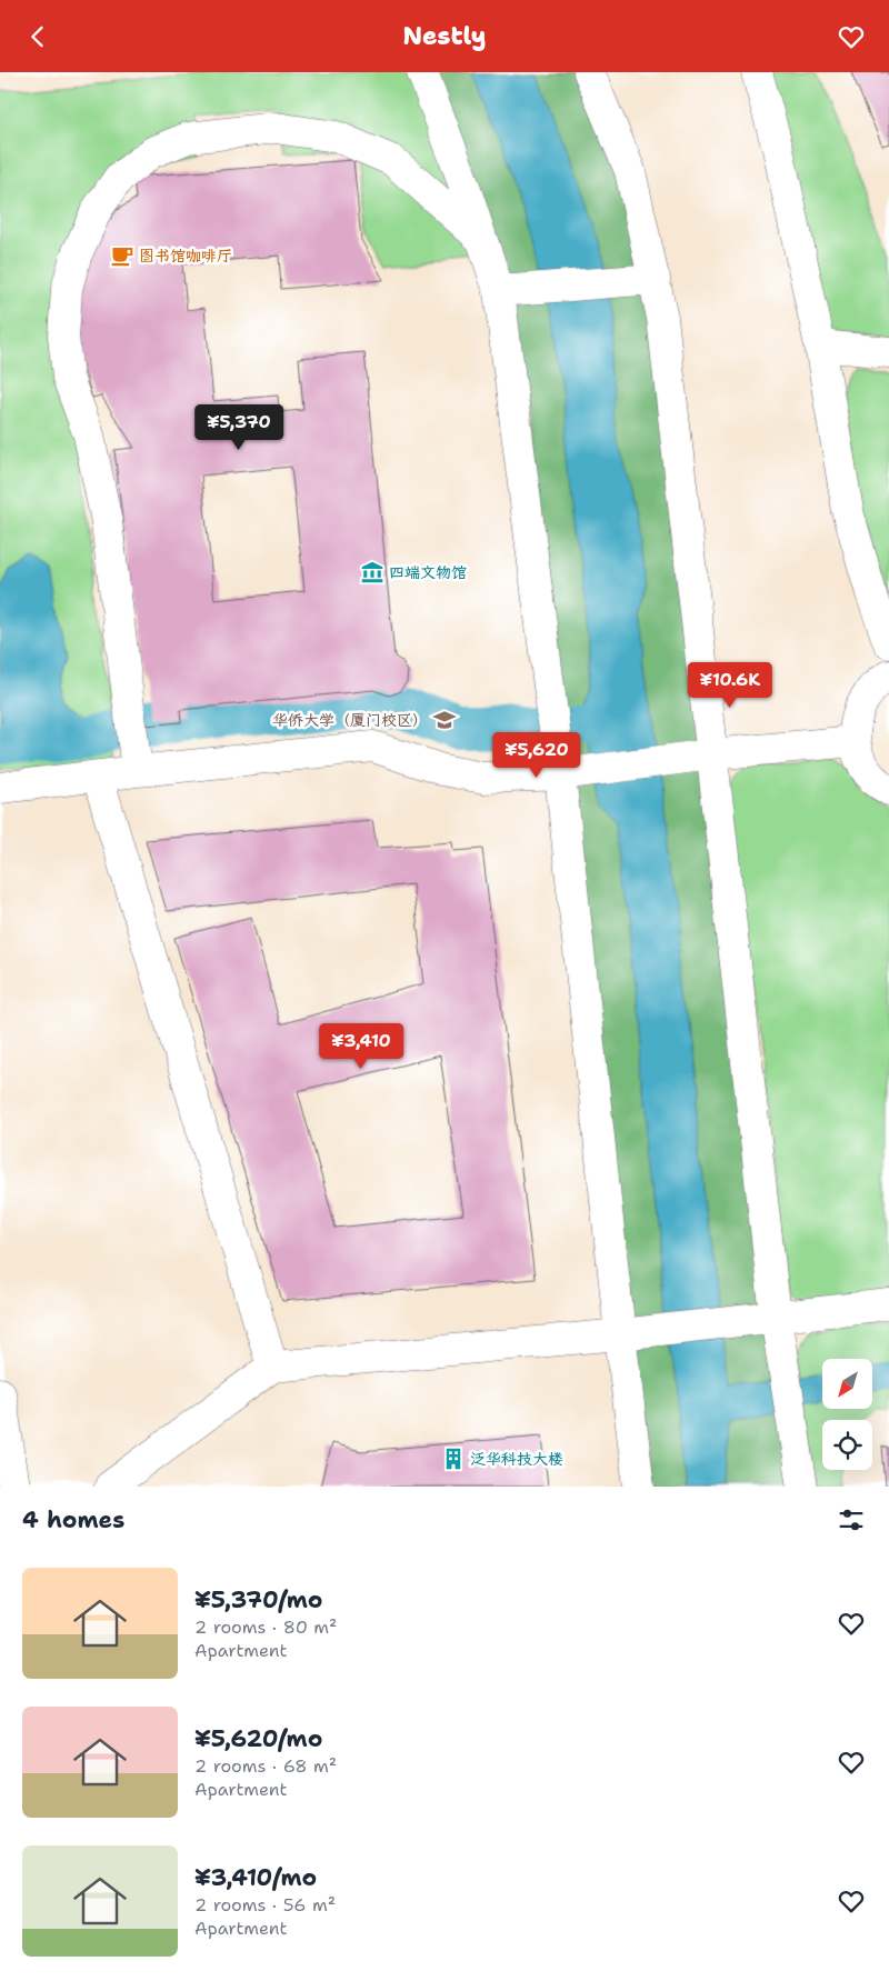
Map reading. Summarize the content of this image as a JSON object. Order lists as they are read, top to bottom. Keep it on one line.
{"places":{"cafe":["图书馆咖啡厅"],"museum":["四端文物馆"],"school or university":["华侨大学（厦门校区）"],"building":["泛华科技大楼"]},"north":"bottom left","page":{"header":"Nestly","price":["¥5,370","¥10.6K","¥5,620","¥3,410"],"heading":"4 homes","list":[{"name":"¥5,370/mo","note":"2 rooms · 80 m² · Apartment"},{"name":"¥5,620/mo","note":"2 rooms · 68 m² · Apartment"},{"name":"¥3,410/mo","note":"2 rooms · 56 m² · Apartment"}]}}
